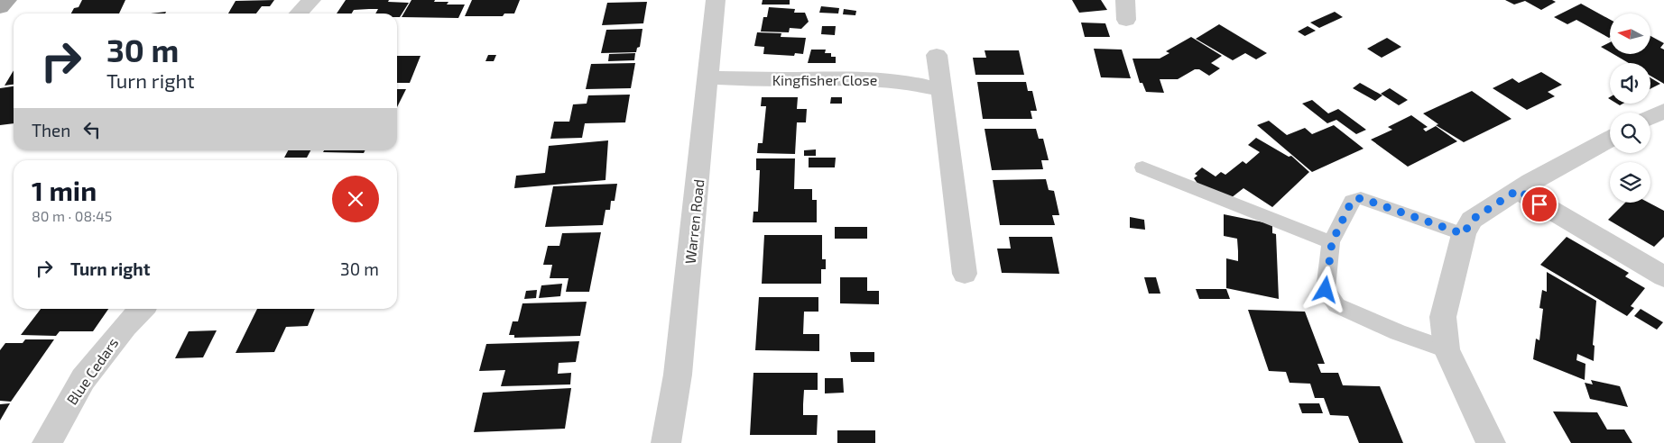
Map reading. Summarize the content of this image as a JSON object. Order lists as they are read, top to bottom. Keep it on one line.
{"streets":{"street":["Kingfisher Close","Warren Road","Blue Cedars"]},"crossings":[["Kingfisher Close","Warren Road"]],"north":"left","page":{"turn":["30 m","Turn right"],"then":"Then","heading":["1 min","80 m · 08:45"],"list":[{"name":"Turn right","value":"30 m"}]}}
